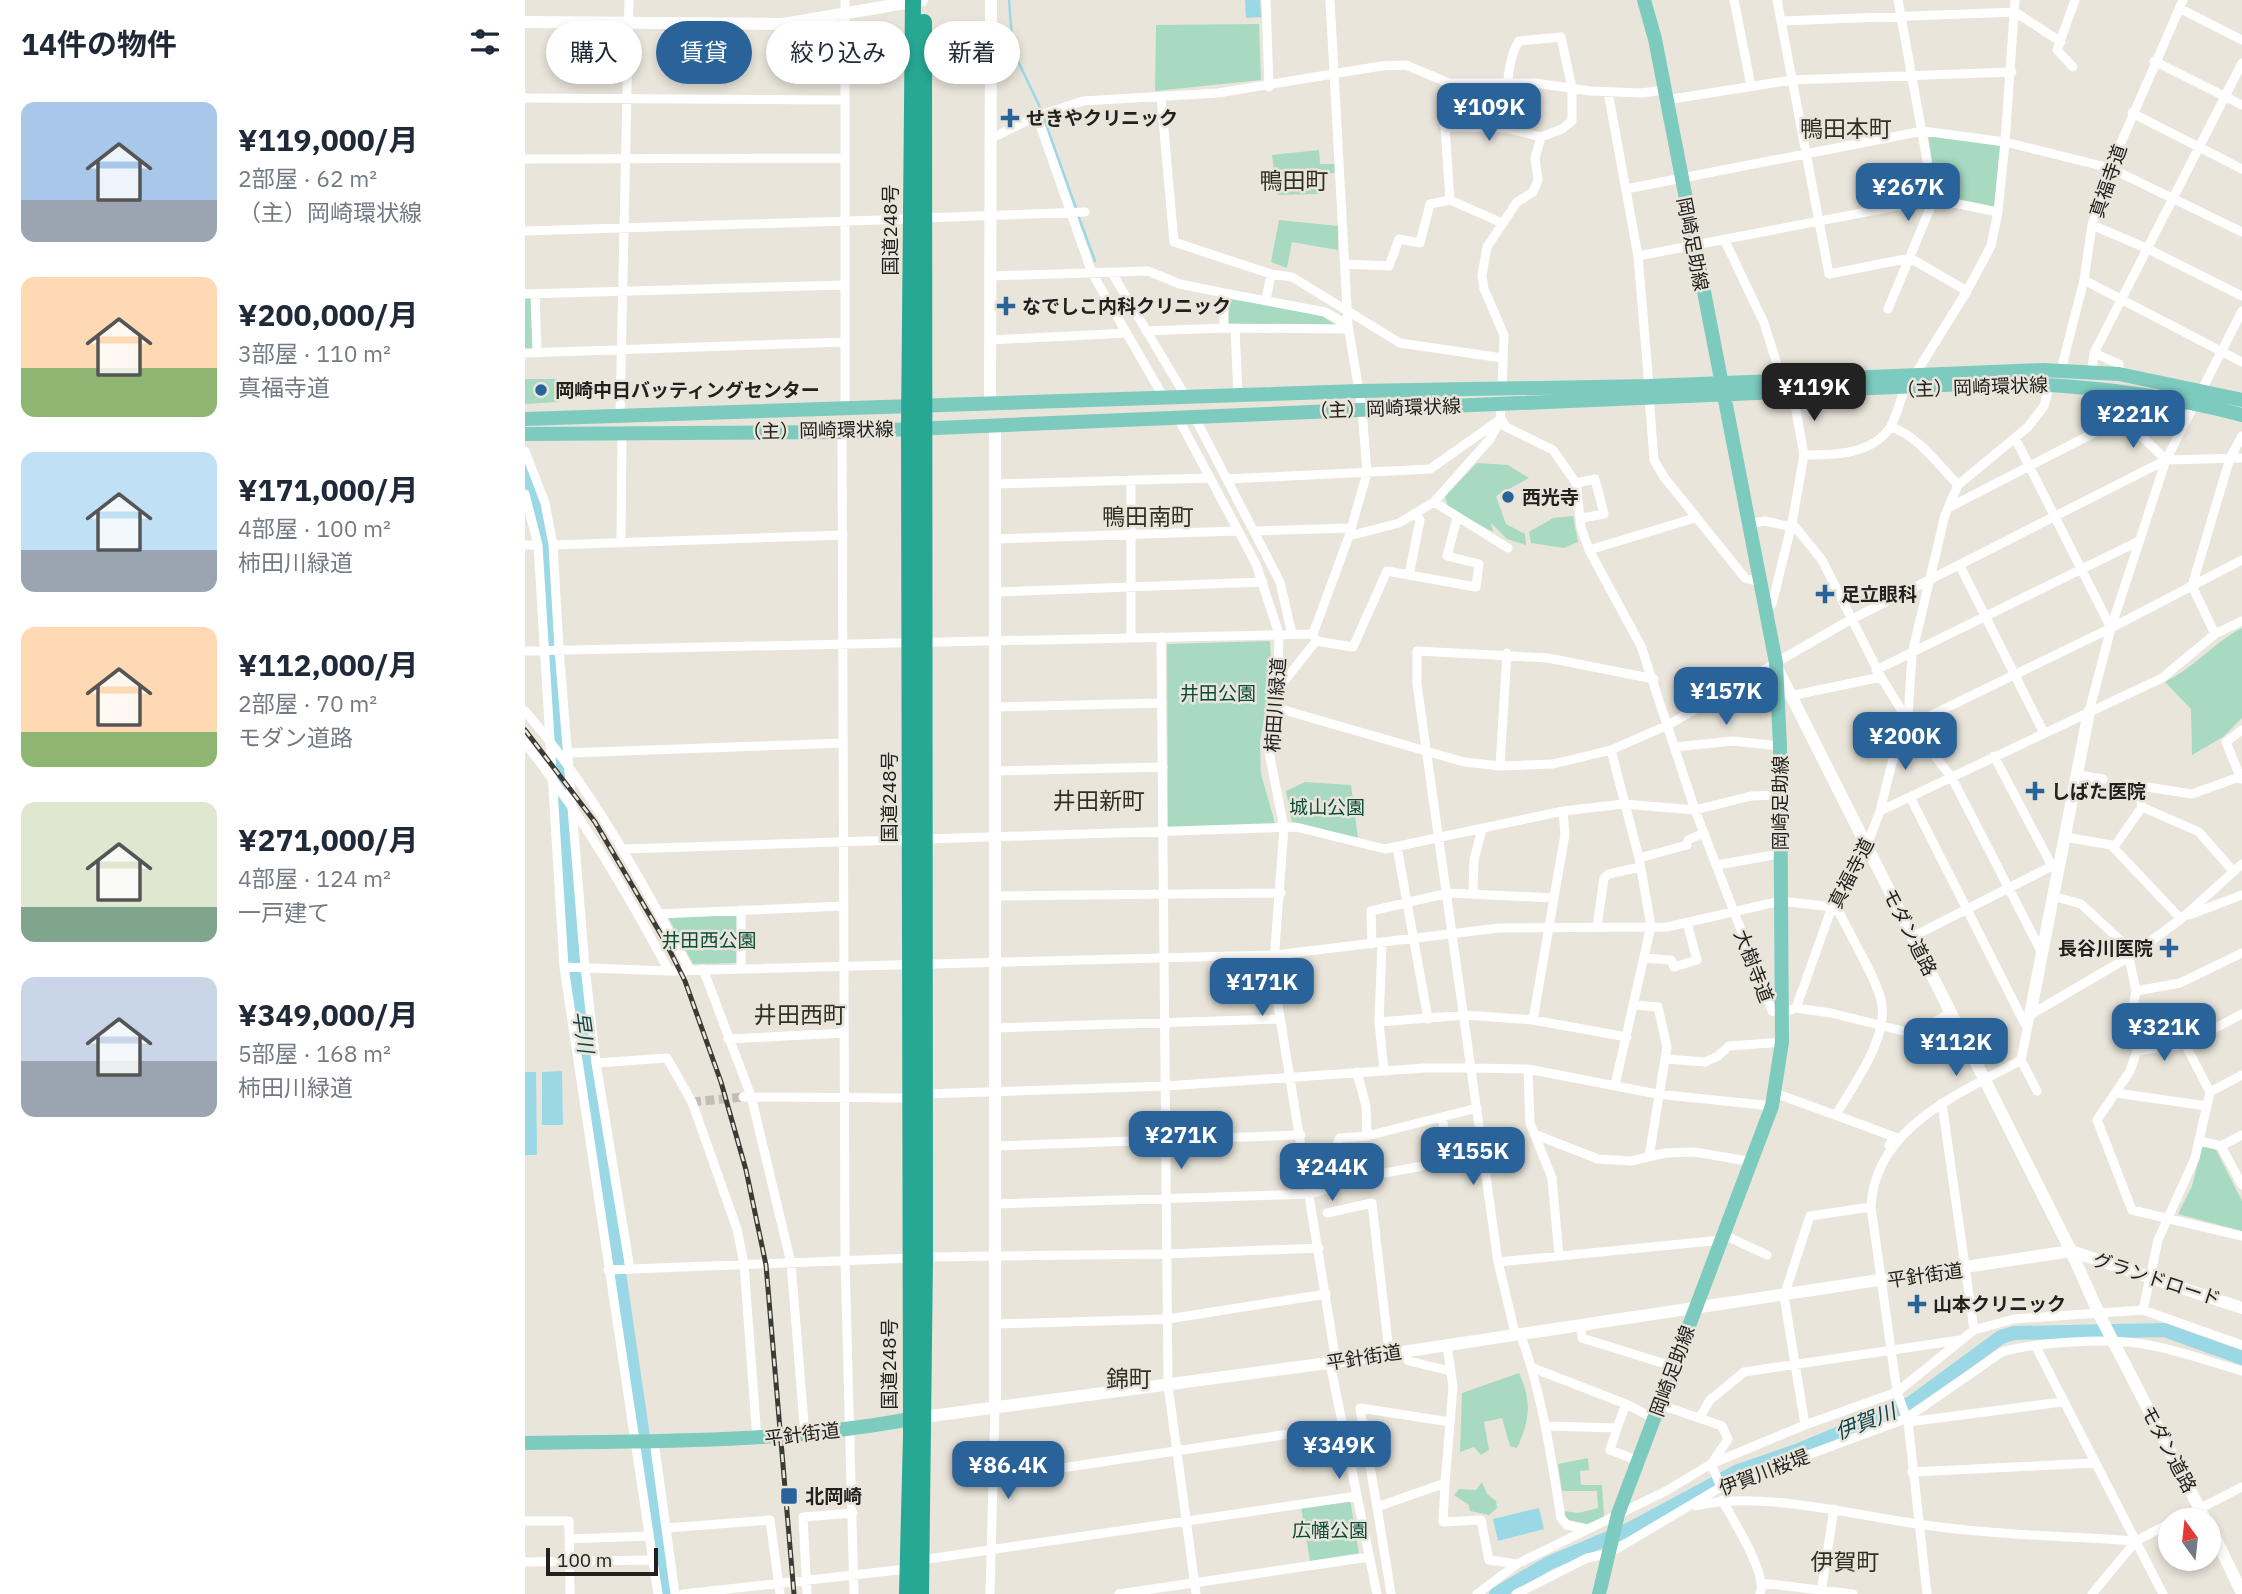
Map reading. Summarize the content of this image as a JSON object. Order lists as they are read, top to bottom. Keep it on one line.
{"streets":{"highway":["国道248号"],"main road":["岡崎足助線","（主）岡崎環状線","平針街道"],"street":["真福寺道","柿田川緑道","モダン道路","大樹寺道","グランドロード","伊賀川桜堤"]},"crossings":[["真福寺道","（主）岡崎環状線"],["真福寺道","モダン道路"],["国道248号","（主）岡崎環状線"],["国道248号","平針街道"],["岡崎足助線","（主）岡崎環状線"],["岡崎足助線","モダン道路"],["岡崎足助線","大樹寺道"],["岡崎足助線","平針街道"],["岡崎足助線","伊賀川桜堤"],["（主）岡崎環状線","柿田川緑道"],["モダン道路","平針街道"],["モダン道路","グランドロード"],["モダン道路","伊賀川桜堤"],["平針街道","グランドロード"]],"districts":["鴨田本町","鴨田町","鴨田南町","井田新町","井田西町","錦町","伊賀町"],"water":["早川","伊賀川"],"parks":["井田公園","城山公園","井田西公園","広幡公園"],"places":{"health":["せきやクリニック","なでしこ内科クリニック","足立眼科","しばた医院","長谷川医院","山本クリニック"],"other":["岡崎中日バッティングセンター","西光寺"],"transit":["北岡崎"]},"scale_bar":"100 m","north":"top","page":{"heading":"14件の物件","chip":["購入","賃貸","絞り込み","新着"],"price":["¥109K","¥267K","¥119K","¥221K","¥157K","¥200K","¥171K","¥321K","¥112K","¥271K","¥155K","¥244K","¥349K","¥86.4K"],"list":[{"name":"¥119,000/月","note":"2部屋 · 62 m² · （主）岡崎環状線"},{"name":"¥200,000/月","note":"3部屋 · 110 m² · 真福寺道"},{"name":"¥171,000/月","note":"4部屋 · 100 m² · 柿田川緑道"},{"name":"¥112,000/月","note":"2部屋 · 70 m² · モダン道路"},{"name":"¥271,000/月","note":"4部屋 · 124 m² · 一戸建て"},{"name":"¥349,000/月","note":"5部屋 · 168 m² · 柿田川緑道"}],"scale":"100 m"}}
